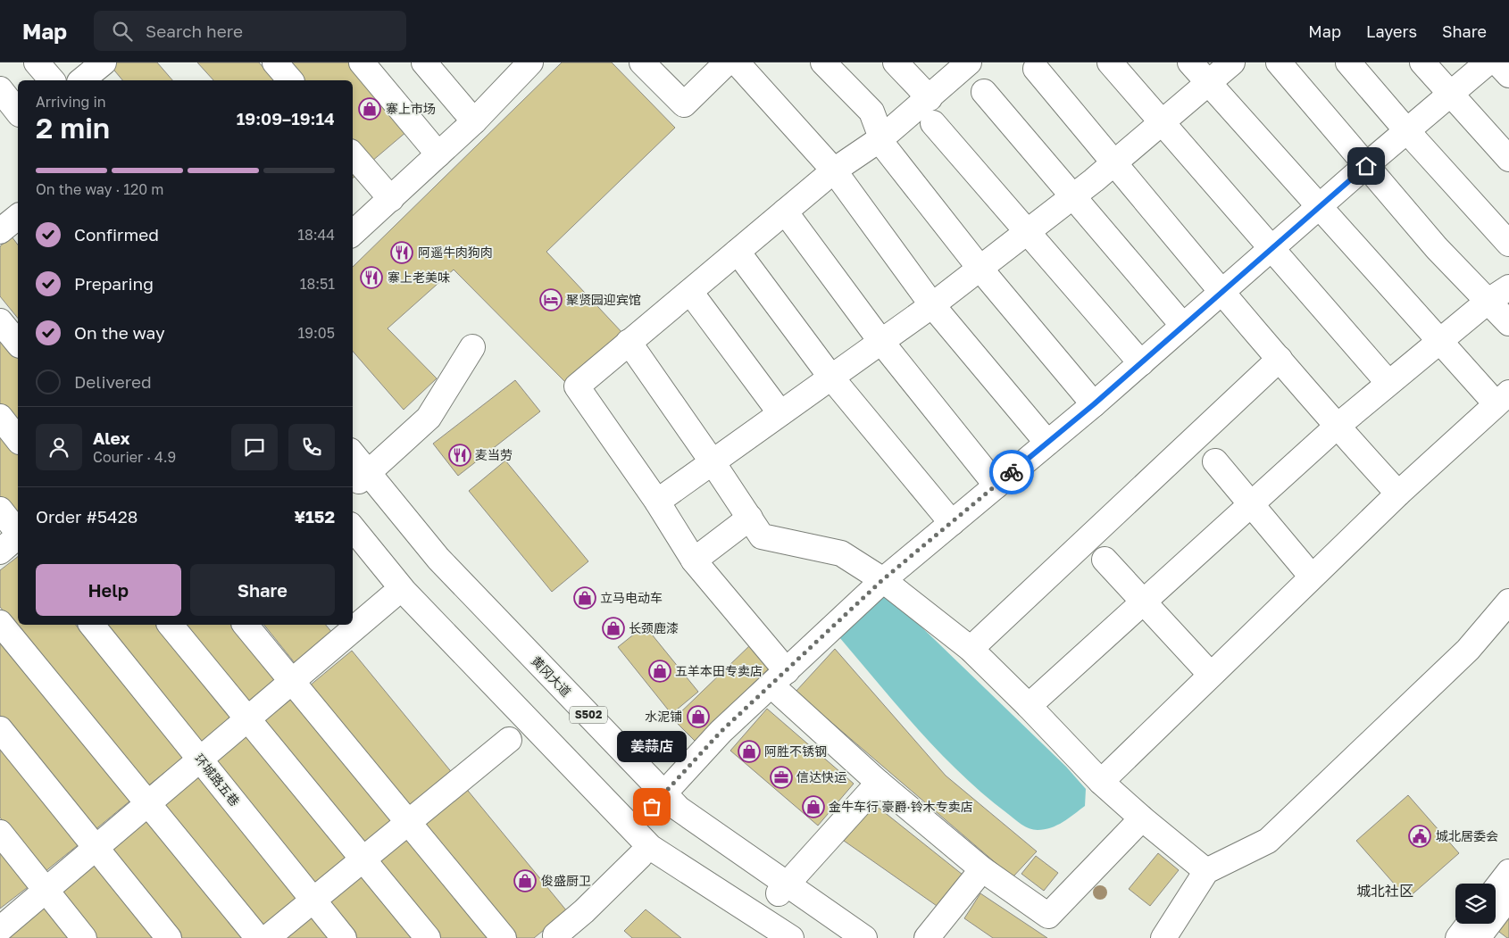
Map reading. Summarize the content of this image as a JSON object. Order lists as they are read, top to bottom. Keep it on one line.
{"streets":{"street":["黄冈大道","S502","环城路五巷"]},"districts":["城北社区"],"places":{"shop":["寨上市场","立马电动车","长颈鹿漆","五羊本田专卖店","水泥铺","阿胜不锈钢","金牛车行 豪爵·铃木专卖店","俊盛厨卫"],"restaurant":["阿遥牛肉狗肉","寨上老美味","麦当劳"],"hotel":["聚贤园迎宾馆"],"office":["信达快运"],"other":["姜蒜店"],"public building":["城北居委会"]},"page":{"header":"Map","search":"Search here","nav":["Map","Layers","Share"],"heading":["2 min","Arriving in","19:09–19:14"],"panel":["Alex","Courier · 4.9","Order #5428","¥152"],"bar":"On the way · 120 m","list":[["Confirmed","18:44"],["Preparing","18:51"],["On the way","19:05"],"Delivered"],"buttons":["Help","Share"],"bubble":"姜蒜店"}}
